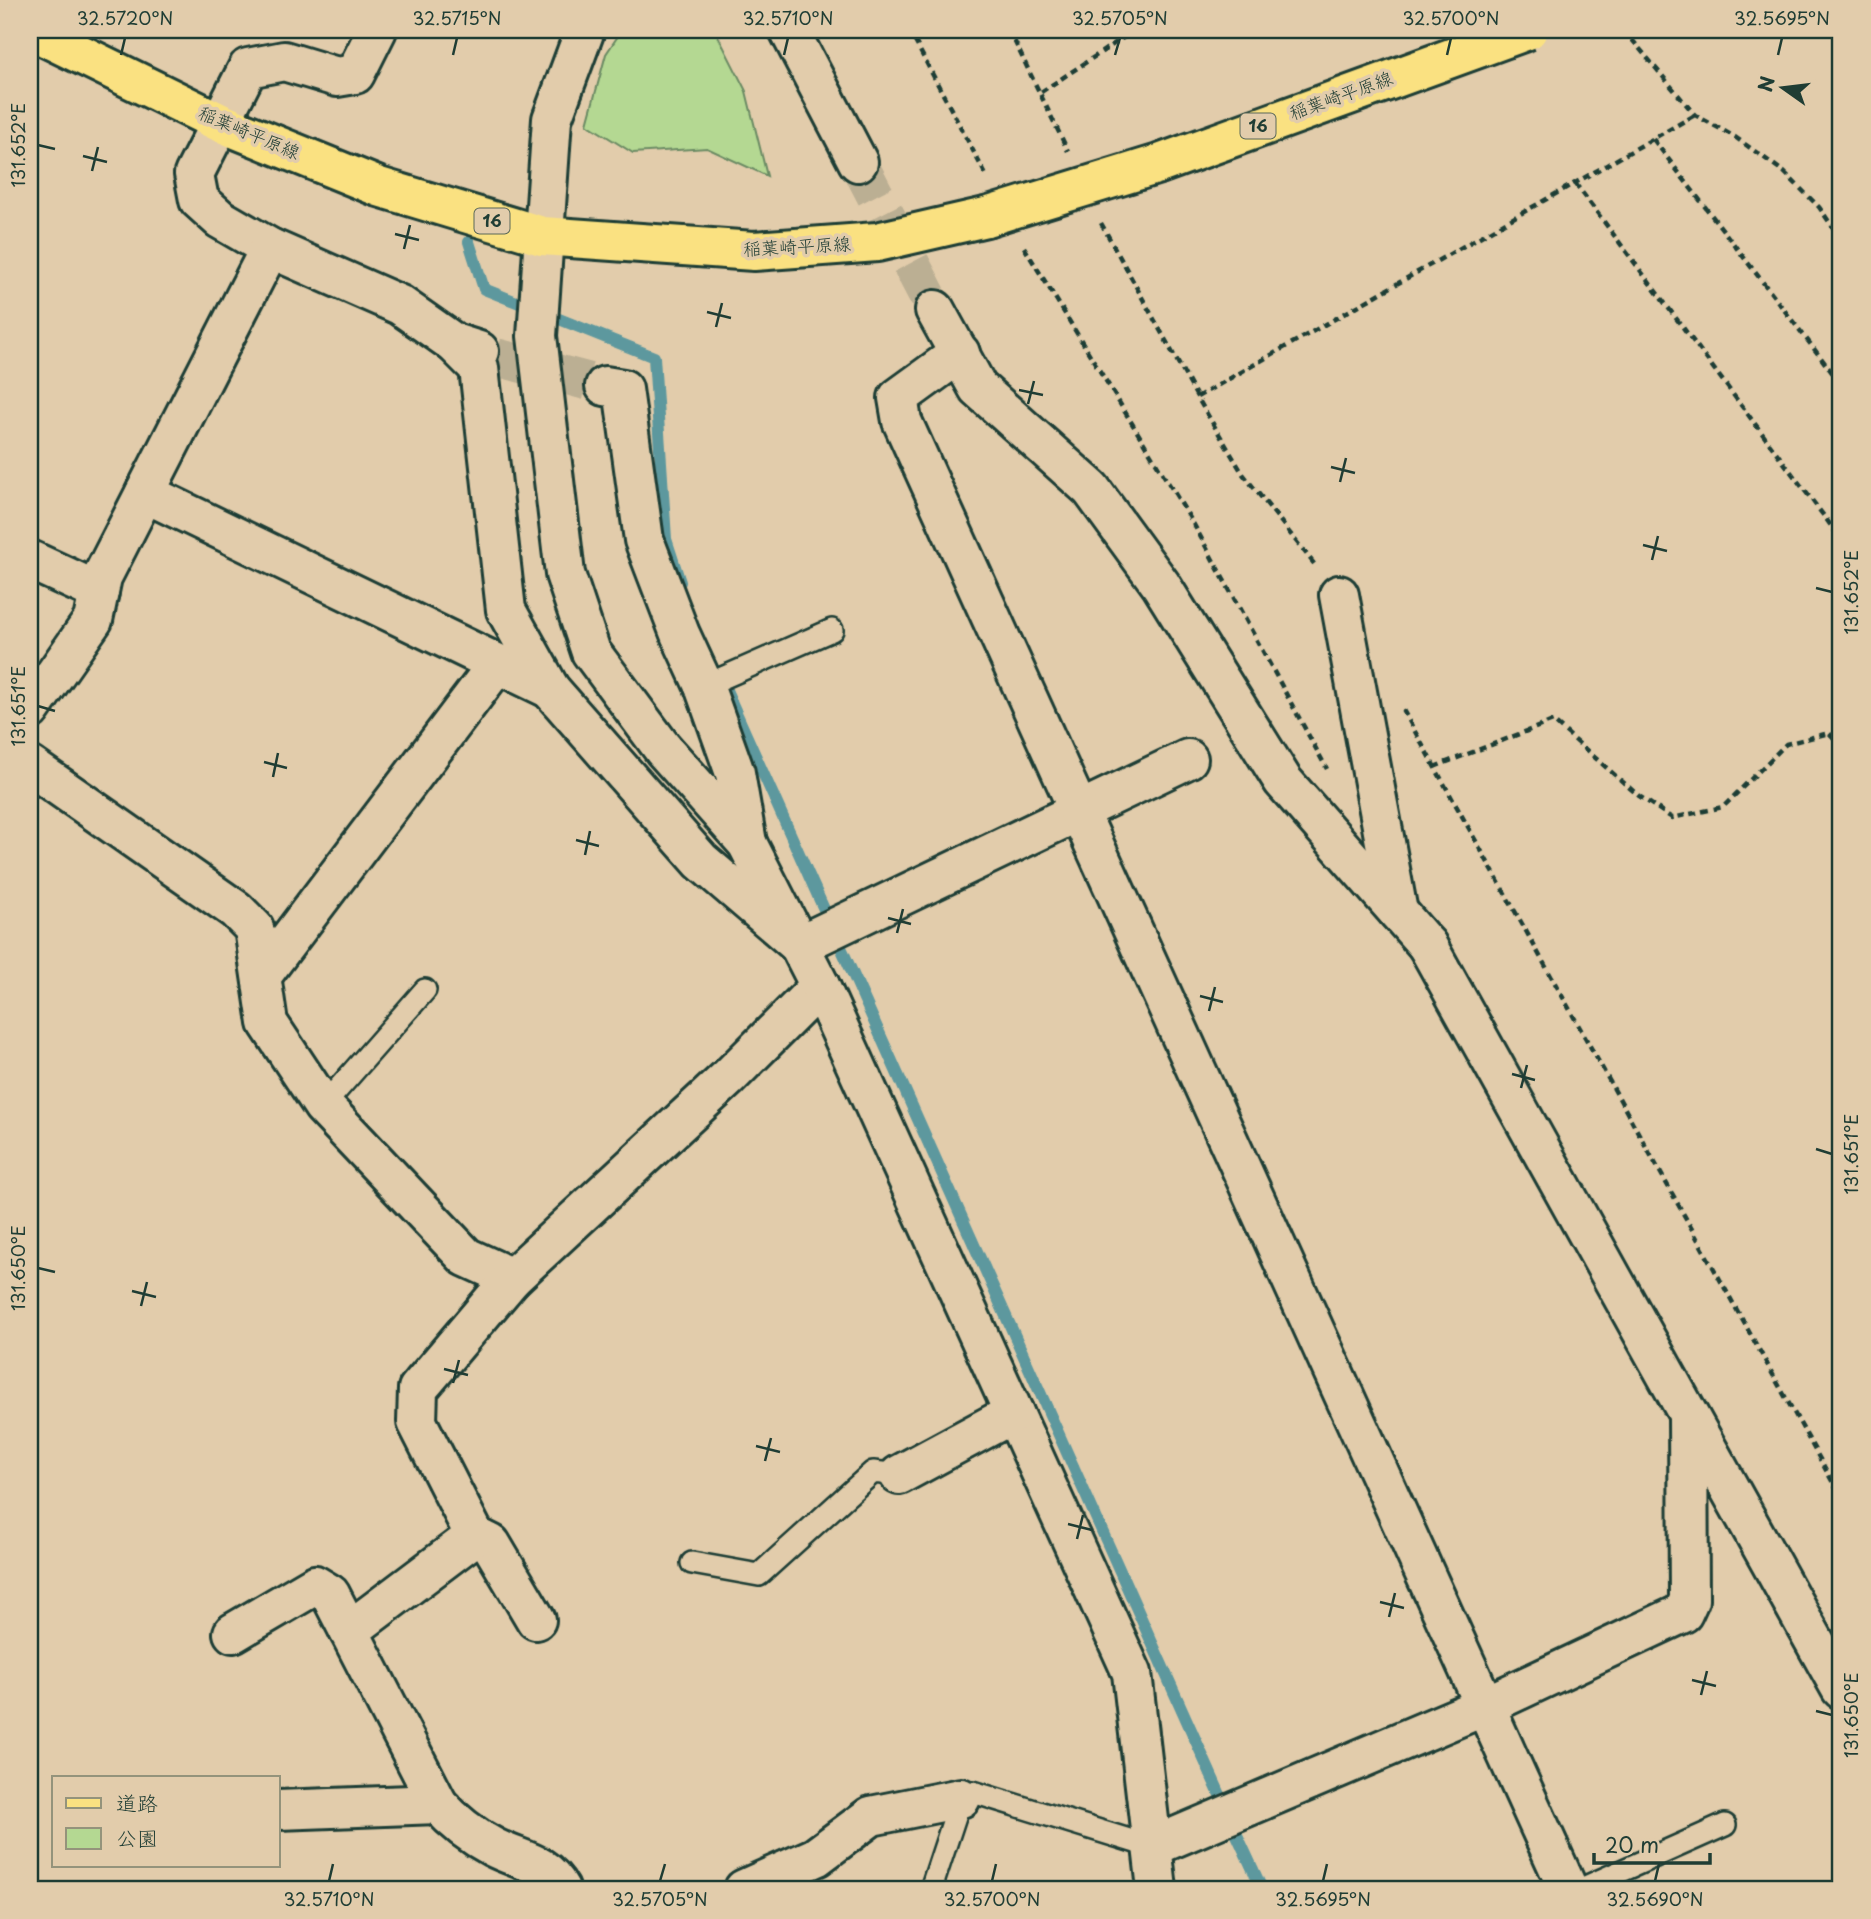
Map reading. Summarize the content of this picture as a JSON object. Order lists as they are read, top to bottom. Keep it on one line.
{"streets":{"main road":["稲葉崎平原線","16"]},"legend":["道路","公園"],"scale_bar":"20 m","north":"left","coordinates":["32.5720°N","32.5715°N","32.5710°N","32.5705°N","32.5700°N","32.5695°N","131.652°E","131.651°E","131.650°E","32.5690°N"]}
